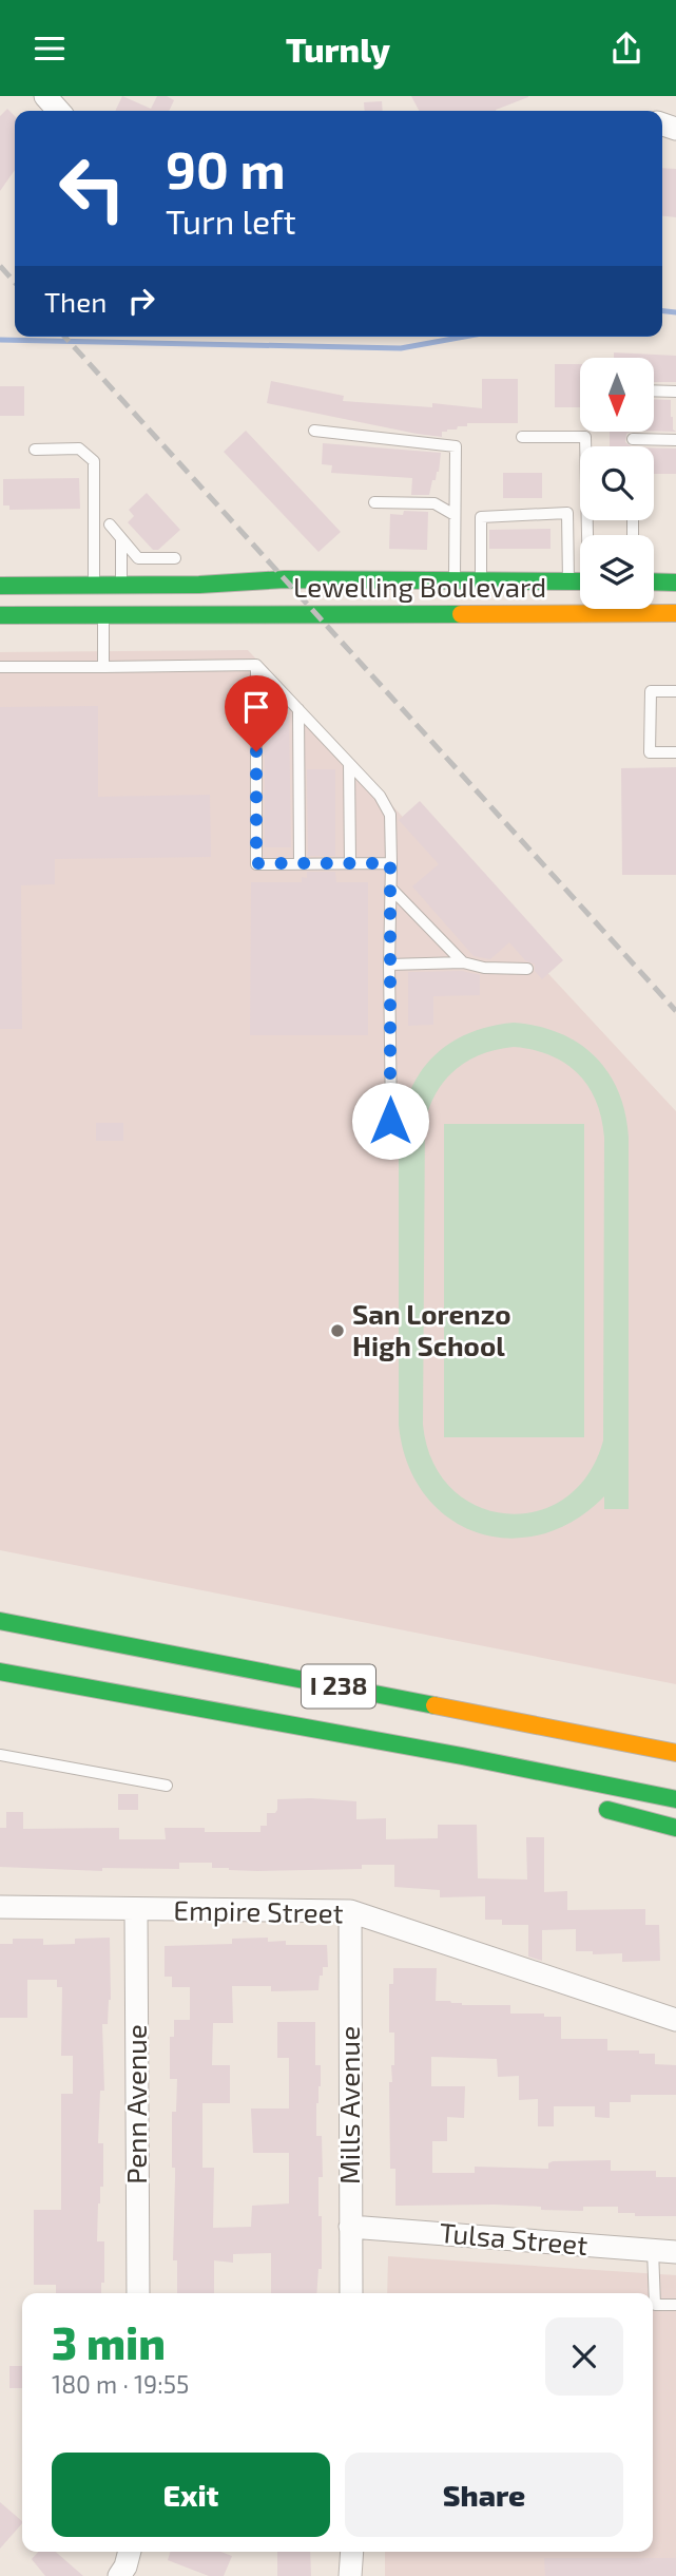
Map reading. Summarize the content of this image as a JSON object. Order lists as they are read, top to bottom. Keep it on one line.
{"streets":{"main road":["Lewelling Boulevard","I 238"],"street":["Empire Street","Penn Avenue","Mills Avenue","Tulsa Street"]},"crossings":[["Empire Street","Penn Avenue"],["Empire Street","Mills Avenue"],["Mills Avenue","Tulsa Street"]],"places":["San Lorenzo High School"],"north":"bottom","page":{"header":"Turnly","turn":["90 m","Turn left"],"then":"Then","heading":["3 min","180 m · 19:55"],"buttons":["Exit","Share"]}}
